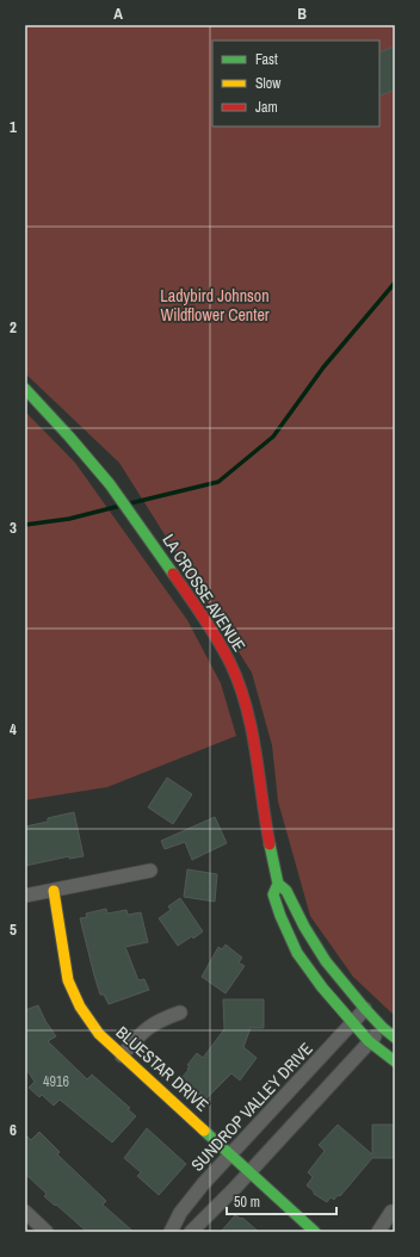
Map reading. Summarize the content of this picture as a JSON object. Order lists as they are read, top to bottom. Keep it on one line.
{"streets":{"street":["LA CROSSE AVENUE","BLUESTAR DRIVE","SUNDROP VALLEY DRIVE"]},"crossings":[["LA CROSSE AVENUE","SUNDROP VALLEY DRIVE"],["BLUESTAR DRIVE","SUNDROP VALLEY DRIVE"]],"parks":["Ladybird Johnson Wildflower Center"],"house_numbers":["4916"],"legend":["Fast","Slow","Jam"],"scale_bar":"50 m","grid":{"columns":["A","B"],"rows":["1","2","3","4","5","6"]}}
